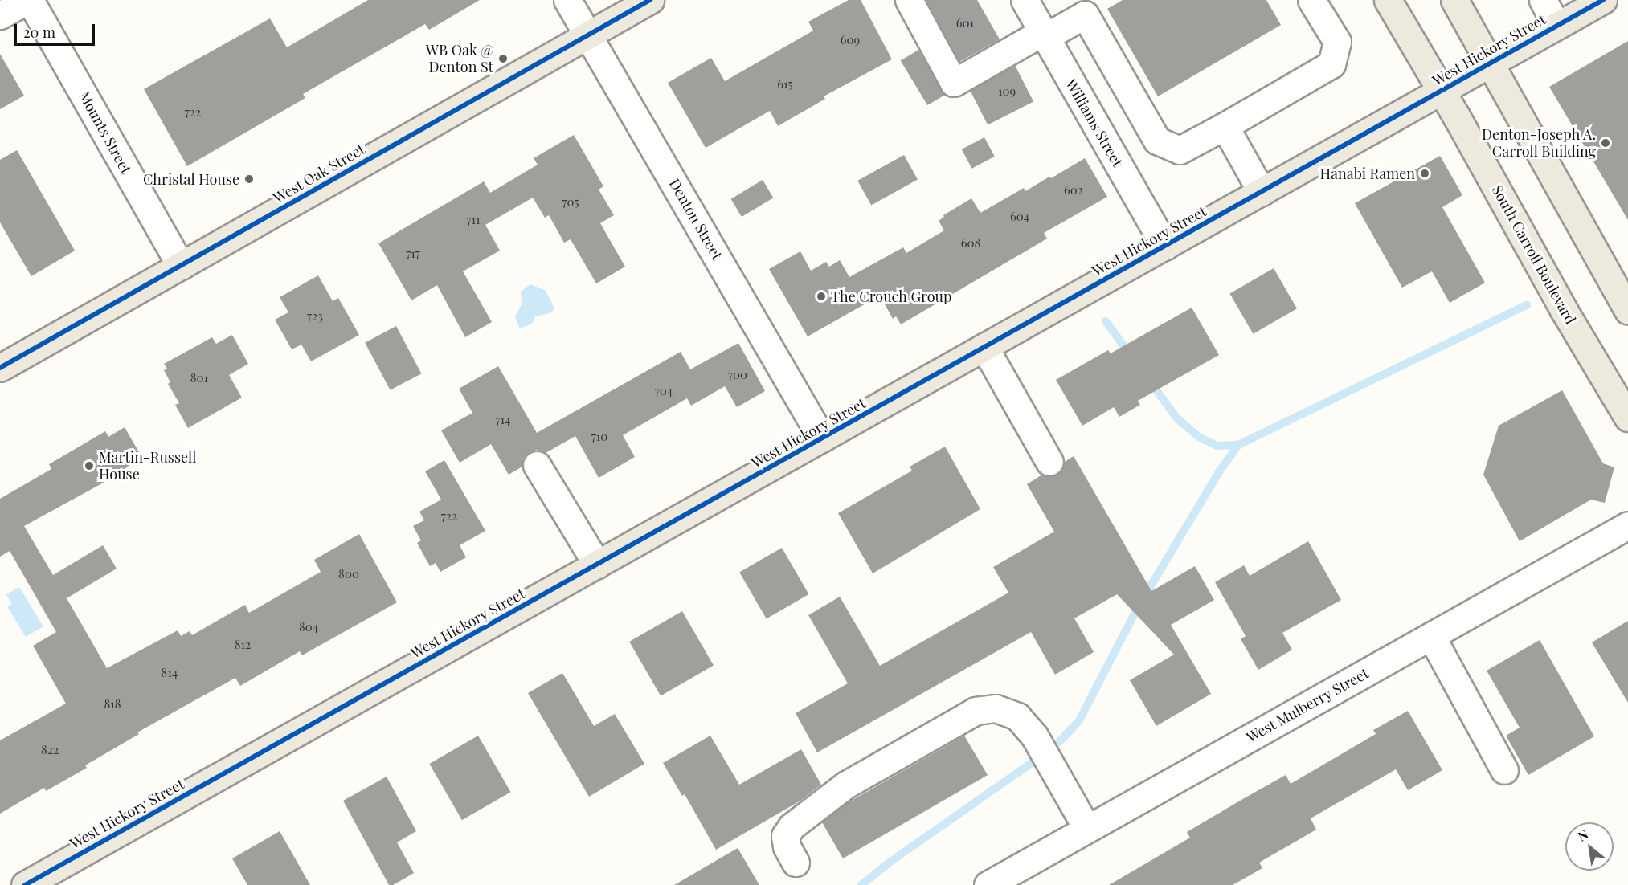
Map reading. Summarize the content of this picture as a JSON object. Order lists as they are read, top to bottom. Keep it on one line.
{"streets":{"main road":["West Hickory Street","West Oak Street","South Carroll Boulevard"],"street":["Williams Street","Mounts Street","Denton Street","West Mulberry Street"]},"crossings":[["West Hickory Street","Williams Street"],["West Hickory Street","Denton Street"],["West Hickory Street","South Carroll Boulevard"],["Mounts Street","West Oak Street"],["West Oak Street","Denton Street"]],"places":["WB Oak @ Denton St","Denton-Joseph A. Carroll Building","Hanabi Ramen","Christal House","The Crouch Group","Martin-Russell House"],"house_numbers":["601","609","615","109","722","602","705","604","711","608","717","723","700","801","704","714","710","722","800","804","812","814","818","822"],"scale_bar":"20 m","north":"top left"}
